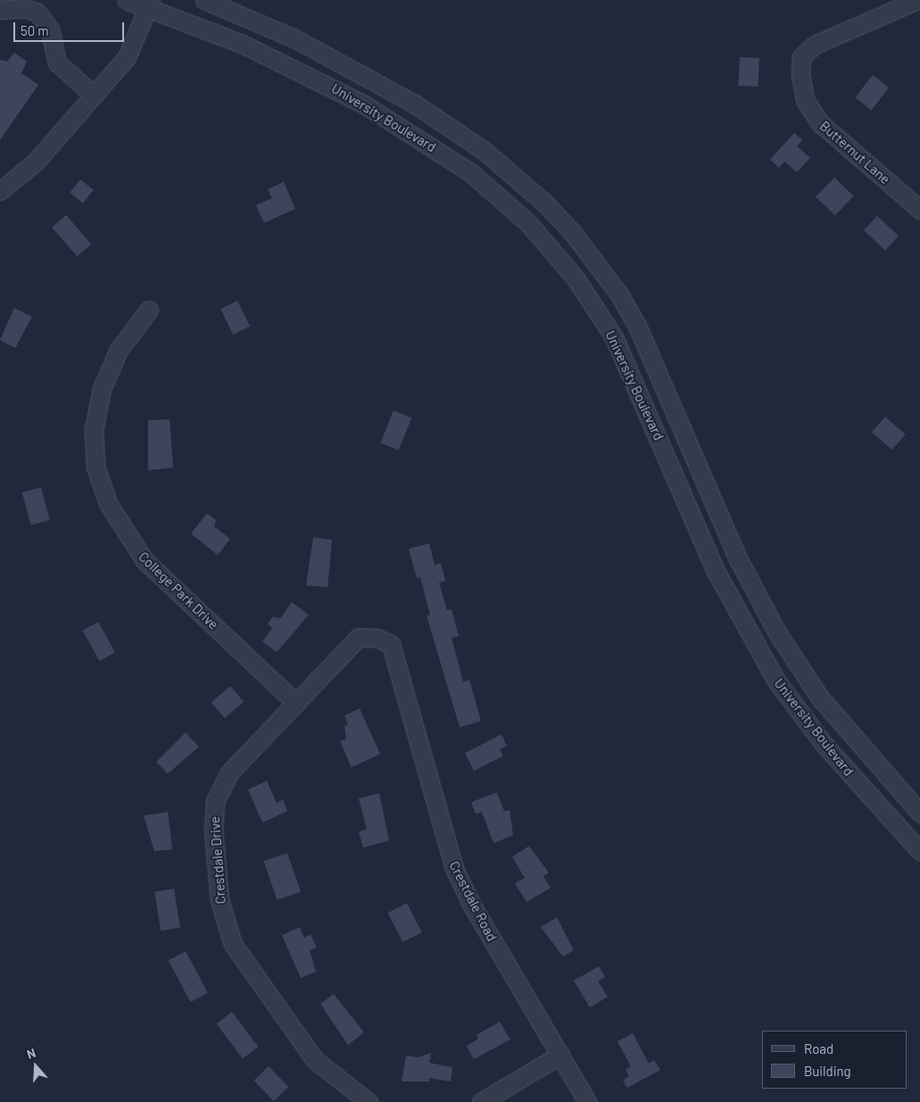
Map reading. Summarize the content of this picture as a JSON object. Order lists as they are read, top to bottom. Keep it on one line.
{"streets":{"street":["University Boulevard","Butternut Lane","College Park Drive","Crestdale Drive","Crestdale Road"]},"crossings":[["College Park Drive","Crestdale Drive"],["Crestdale Drive","Crestdale Road"]],"legend":["Road","Building"],"scale_bar":"50 m","north":"top"}
